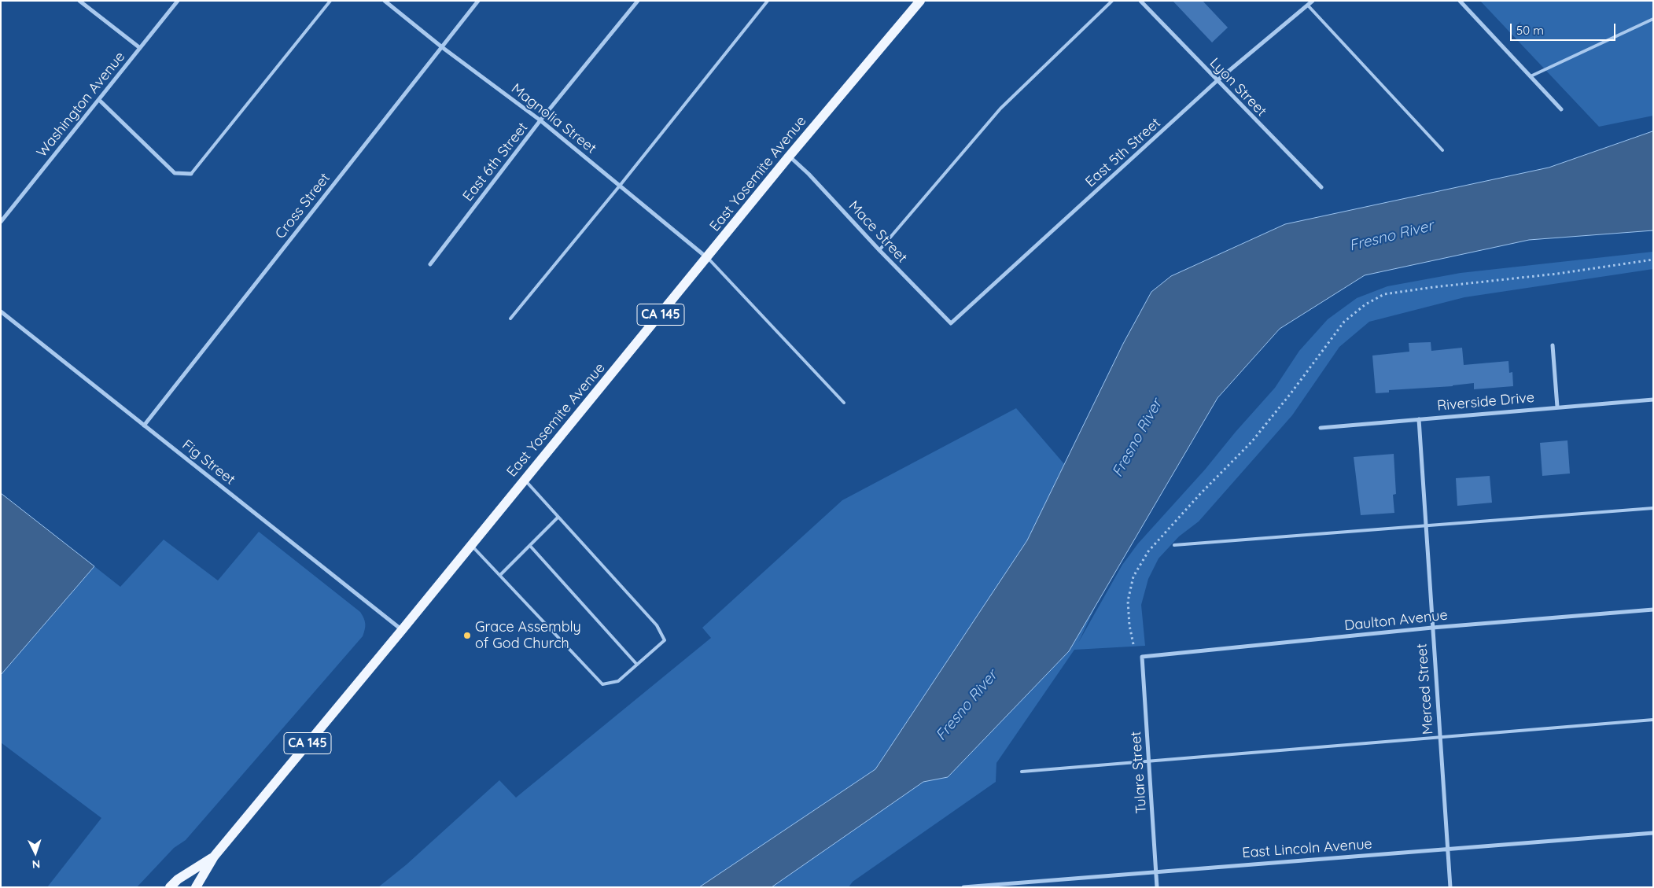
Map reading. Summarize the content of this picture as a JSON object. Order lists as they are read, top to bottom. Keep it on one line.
{"streets":{"main road":["East Yosemite Avenue","CA 145"],"street":["Lyon Street","Washington Avenue","Magnolia Street","East 5th Street","East 6th Street","Cross Street","Mace Street","Riverside Drive","Fig Street","Daulton Avenue","Merced Street","Tulare Street","East Lincoln Avenue"]},"crossings":[["Lyon Street","East 5th Street"],["Magnolia Street","East 6th Street"],["Magnolia Street","East Yosemite Avenue"],["Magnolia Street","Cross Street"],["East 5th Street","Mace Street"],["East Yosemite Avenue","Mace Street"],["East Yosemite Avenue","Fig Street"],["Cross Street","Fig Street"],["Riverside Drive","Merced Street"],["Daulton Avenue","Merced Street"],["Daulton Avenue","Tulare Street"],["Merced Street","East Lincoln Avenue"],["Tulare Street","East Lincoln Avenue"]],"water":["Fresno River"],"places":["Grace Assembly of God Church"],"scale_bar":"50 m","north":"bottom"}
